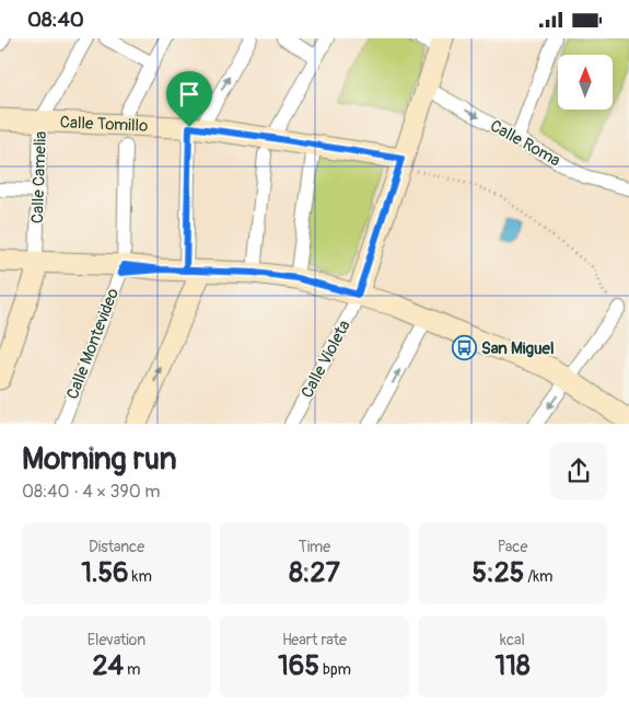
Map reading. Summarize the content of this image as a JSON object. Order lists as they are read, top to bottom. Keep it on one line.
{"streets":{"main road":["Calle Tomillo"],"street":["Calle Roma","Calle Camelia","Calle Montevideo","Calle Violeta"]},"crossings":[["Calle Tomillo","Calle Camelia"]],"one_way":["Calle Roma"],"places":{"bus stop":["San Miguel"]},"north":"top","page":{"status":"08:40","heading":["Morning run","08:40 · 4 × 390 m"],"stats":[["Distance","1.56 km"],["Time","8:27"],["Pace","5:25 /km"],["Elevation","24 m"],["Heart rate","165 bpm"],["kcal","118"]]}}
